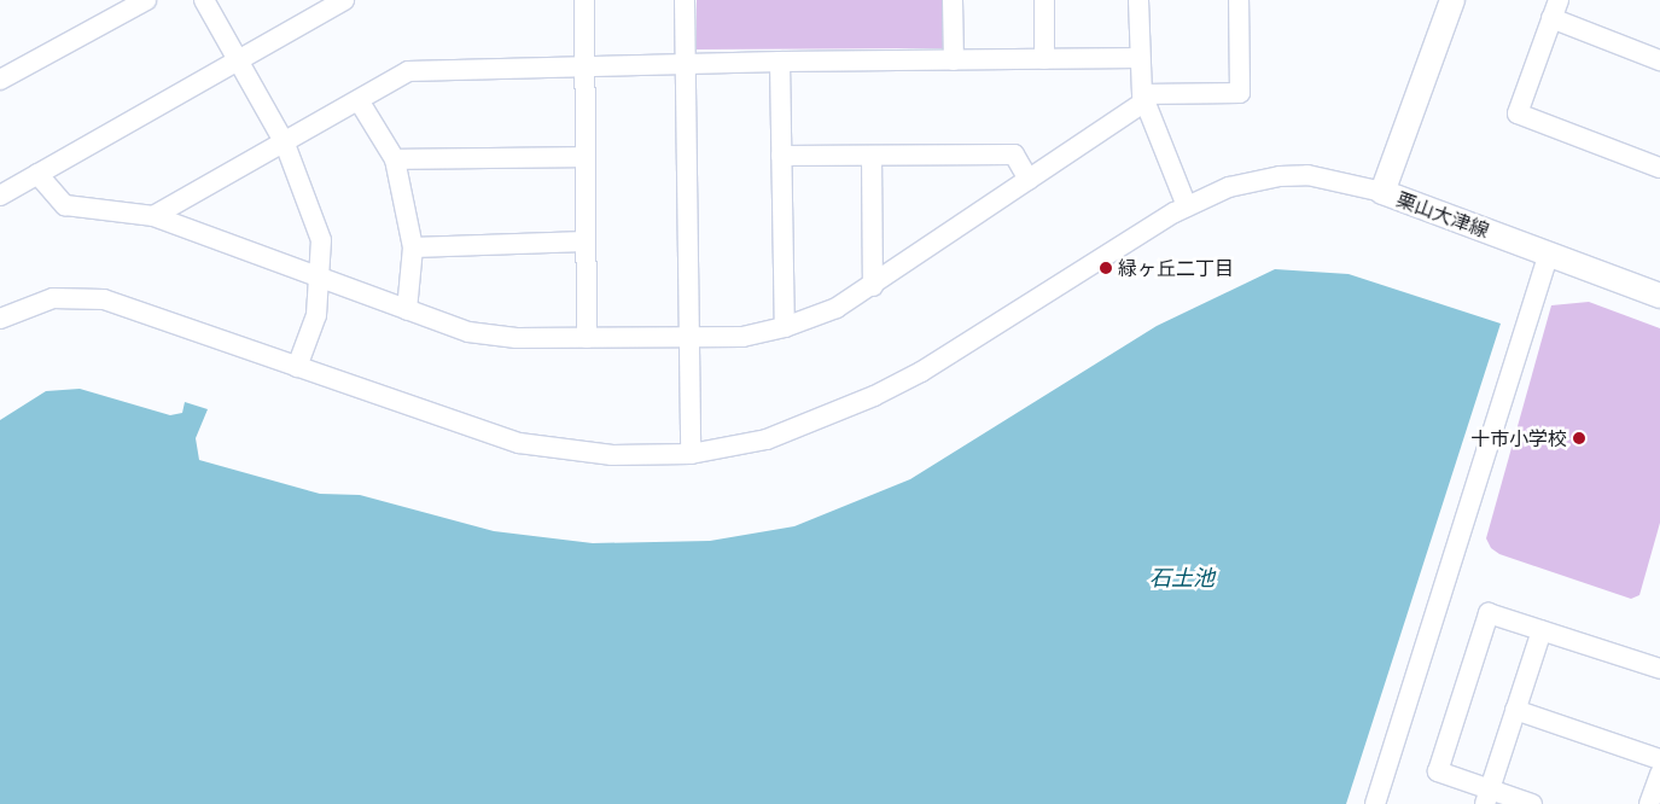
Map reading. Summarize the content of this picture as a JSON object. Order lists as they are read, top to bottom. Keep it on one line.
{"streets":{"main road":["栗山大津線"]},"water":["石土池"],"places":["緑ヶ丘二丁目","十市小学校"]}
